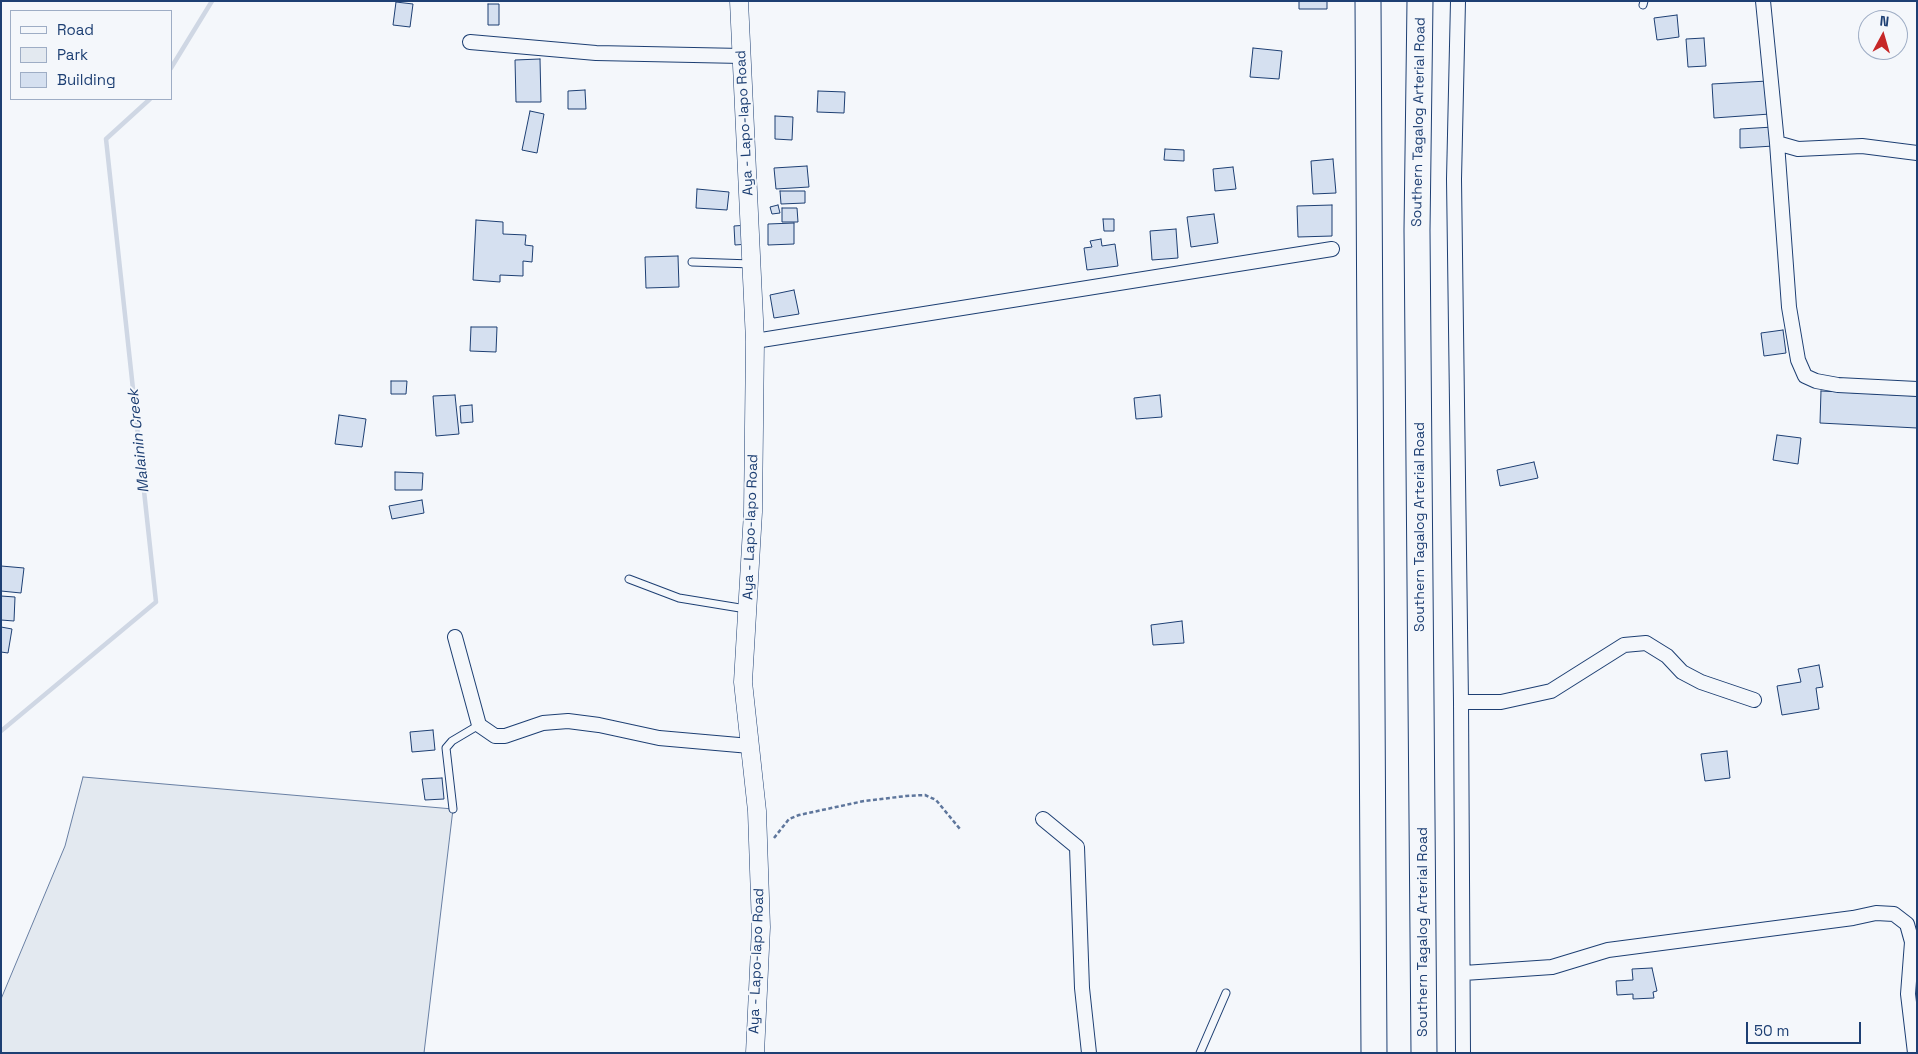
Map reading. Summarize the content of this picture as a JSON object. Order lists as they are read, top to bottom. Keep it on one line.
{"streets":{"highway":["Southern Tagalog Arterial Road"],"street":["Aya - Lapo-lapo Road"]},"water":["Malainin Creek"],"legend":["Road","Park","Building"],"scale_bar":"50 m","north":"top"}
